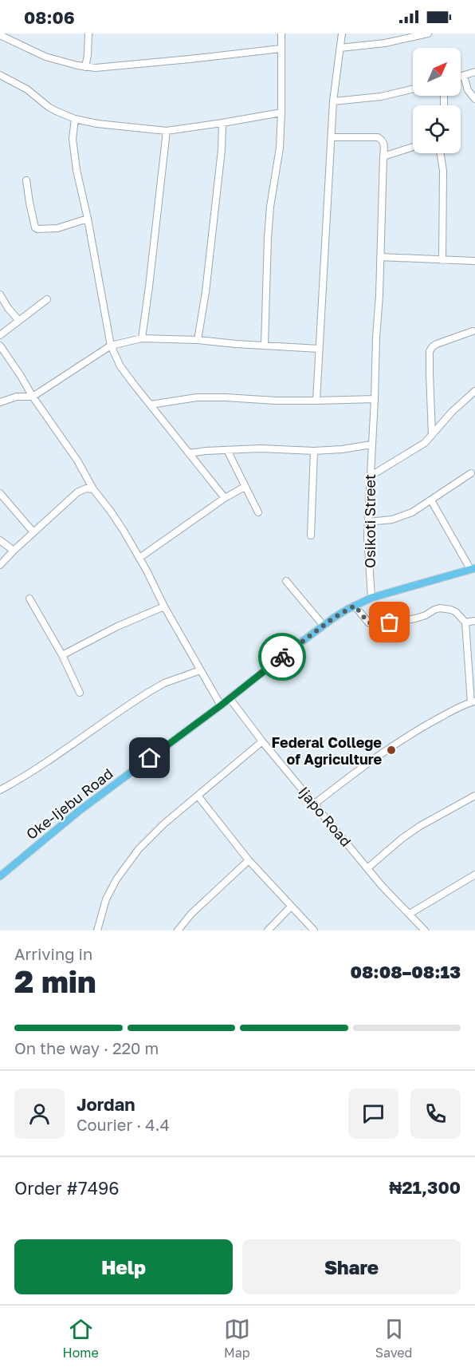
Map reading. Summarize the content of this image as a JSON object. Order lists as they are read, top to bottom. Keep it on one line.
{"streets":{"main road":["Oke-Ijebu Road"],"street":["Osikoti Street","Ijapo Road"]},"crossings":[["Osikoti Street","Oke-Ijebu Road"],["Oke-Ijebu Road","Ijapo Road"]],"places":["Federal College of Agriculture"],"north":"top right","page":{"status":"08:06","heading":["2 min","Arriving in","08:08–08:13"],"panel":["Jordan","Courier · 4.4","Order #7496","₦21,300"],"bar":"On the way · 220 m","buttons":["Help","Share"],"tabs":["Home","Map","Saved"]}}
